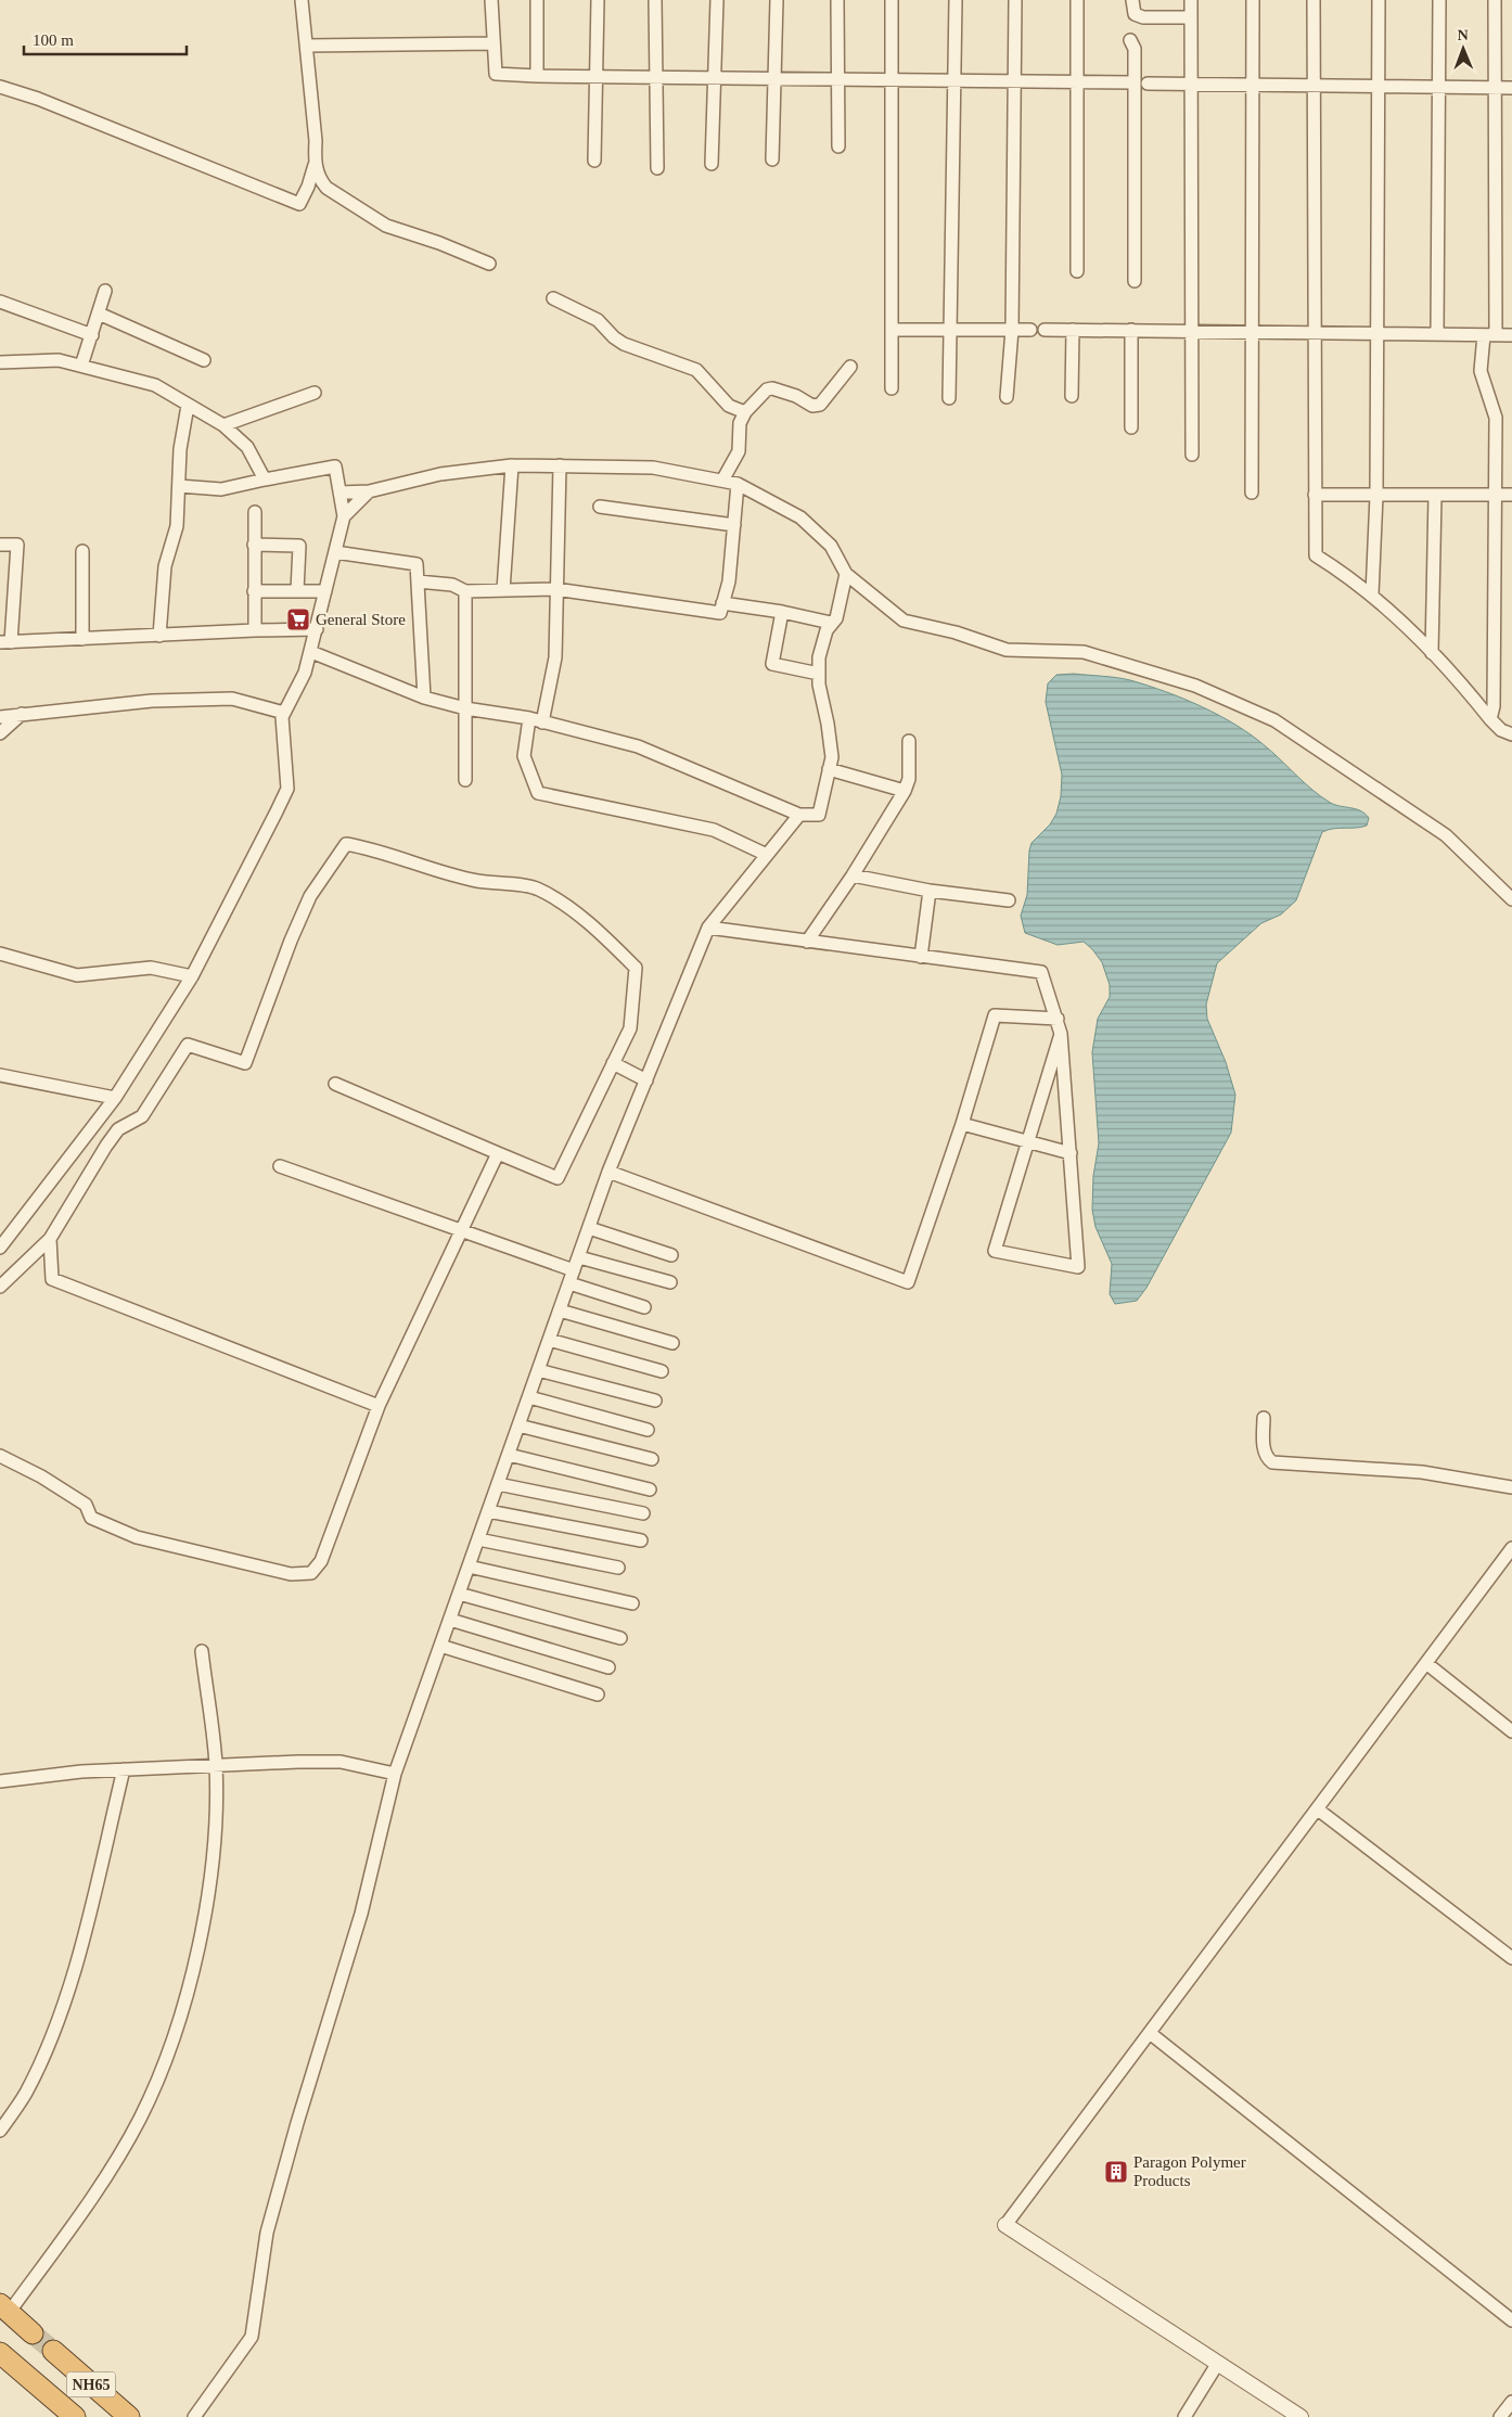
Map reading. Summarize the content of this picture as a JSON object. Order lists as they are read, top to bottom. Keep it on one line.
{"streets":{"highway":["NH65"]},"places":{"supermarket":["General Store"],"building":["Paragon Polymer Products"]},"scale_bar":"100 m","north":"top"}
